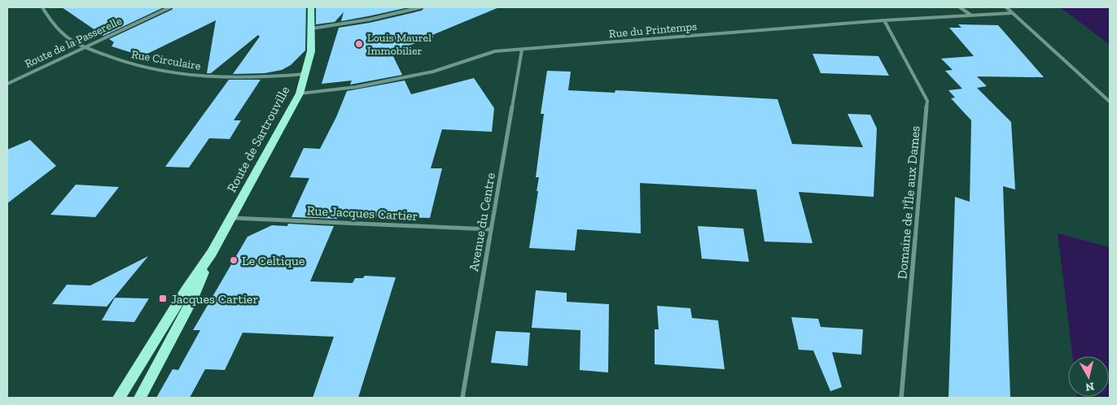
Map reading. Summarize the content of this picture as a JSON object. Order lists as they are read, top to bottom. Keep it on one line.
{"streets":{"main road":["Route de Sartrouville"],"street":["Rue du Printemps","Route de la Passerelle","Rue Circulaire","Domaine de l'Île aux Dames","Rue Jacques Cartier","Avenue du Centre"]},"crossings":[["Rue du Printemps","Route de Sartrouville"],["Rue du Printemps","Domaine de l'Île aux Dames"],["Rue du Printemps","Avenue du Centre"],["Route de la Passerelle","Rue Circulaire"],["Rue Circulaire","Route de Sartrouville"],["Route de Sartrouville","Rue Jacques Cartier"],["Rue Jacques Cartier","Avenue du Centre"]],"places":{"other":["Louis Maurel Immobilier","Le Celtique"],"transit":["Jacques Cartier"]},"north":"bottom"}
